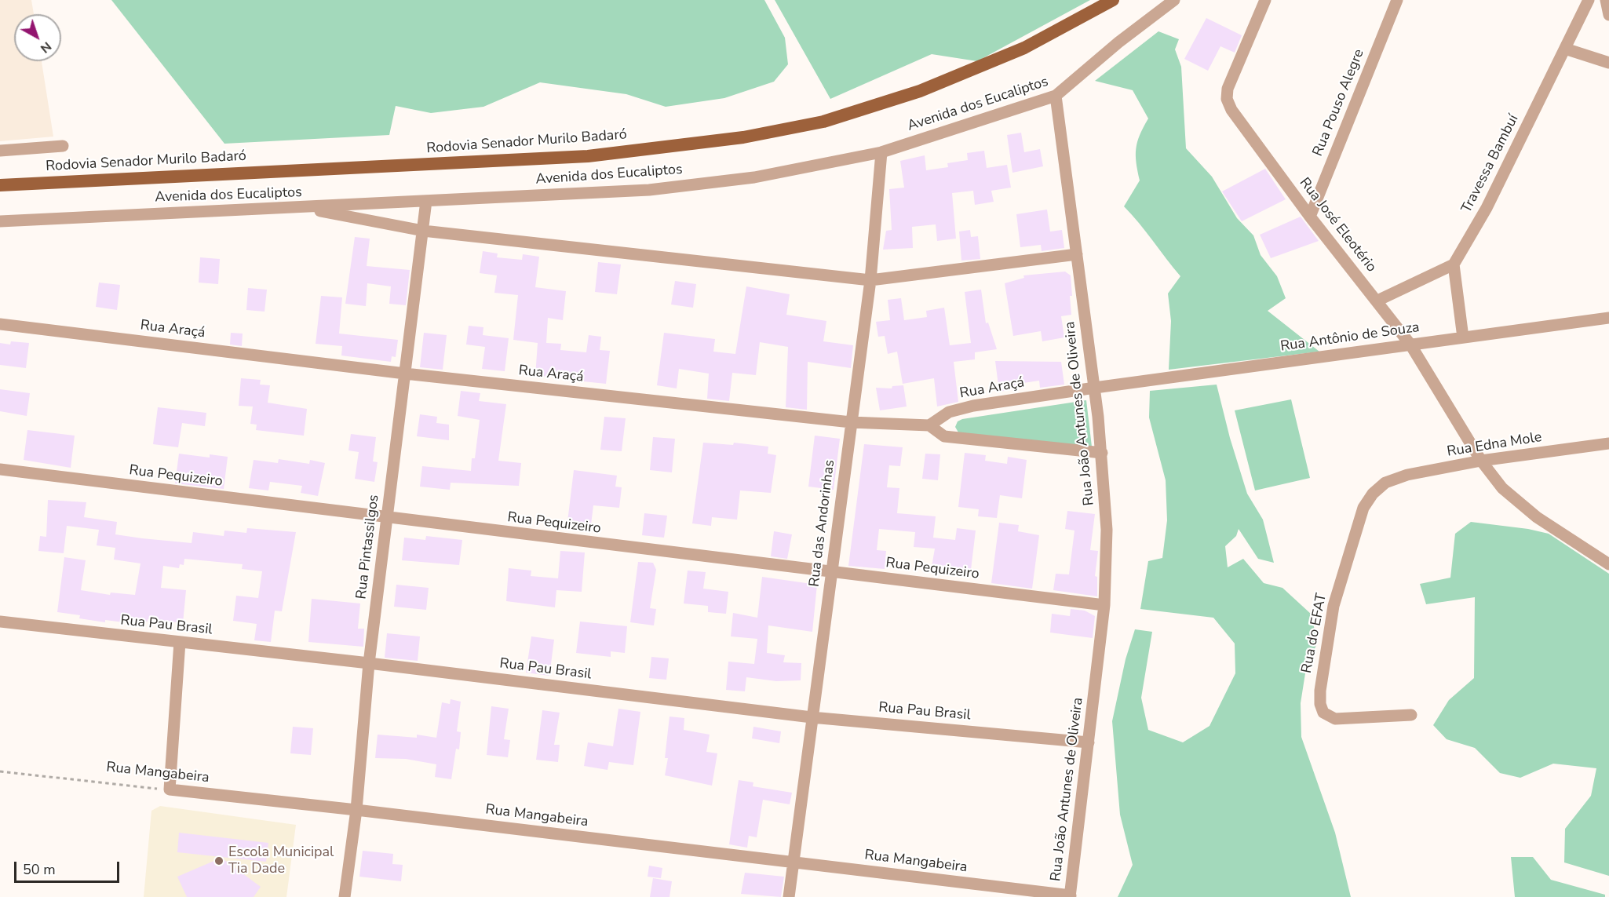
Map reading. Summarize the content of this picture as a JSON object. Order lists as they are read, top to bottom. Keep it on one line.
{"streets":{"main road":["Rodovia Senador Murilo Badaró"],"street":["Rua Pouso Alegre","Avenida dos Eucaliptos","Travessa Bambuí","Rua José Eleotério","Rua Araçá","Rua Antônio de Souza","Rua João Antunes de Oliveira","Rua Edna Mole","Rua Pequizeiro","Rua das Andorinhas","Rua Pintassilgos","Rua Pau Brasil","Rua do EFAT","Rua Mangabeira"]},"crossings":[["Rua Pouso Alegre","Rua José Eleotério"],["Avenida dos Eucaliptos","Rua João Antunes de Oliveira"],["Avenida dos Eucaliptos","Rua das Andorinhas"],["Avenida dos Eucaliptos","Rua Pintassilgos"],["Rua José Eleotério","Rua Antônio de Souza"],["Rua José Eleotério","Rua Edna Mole"],["Rua Araçá","Rua Antônio de Souza"],["Rua Araçá","Rua João Antunes de Oliveira"],["Rua Araçá","Rua das Andorinhas"],["Rua Araçá","Rua Pintassilgos"],["Rua Antônio de Souza","Rua João Antunes de Oliveira"],["Rua João Antunes de Oliveira","Rua Pequizeiro"],["Rua João Antunes de Oliveira","Rua Pau Brasil"],["Rua João Antunes de Oliveira","Rua Mangabeira"],["Rua Edna Mole","Rua do EFAT"],["Rua Pequizeiro","Rua das Andorinhas"],["Rua Pequizeiro","Rua Pintassilgos"],["Rua das Andorinhas","Rua Pau Brasil"],["Rua das Andorinhas","Rua Mangabeira"],["Rua Pintassilgos","Rua Pau Brasil"],["Rua Pintassilgos","Rua Mangabeira"]],"places":["Escola Municipal Tia Dade"],"scale_bar":"50 m","north":"bottom right"}
